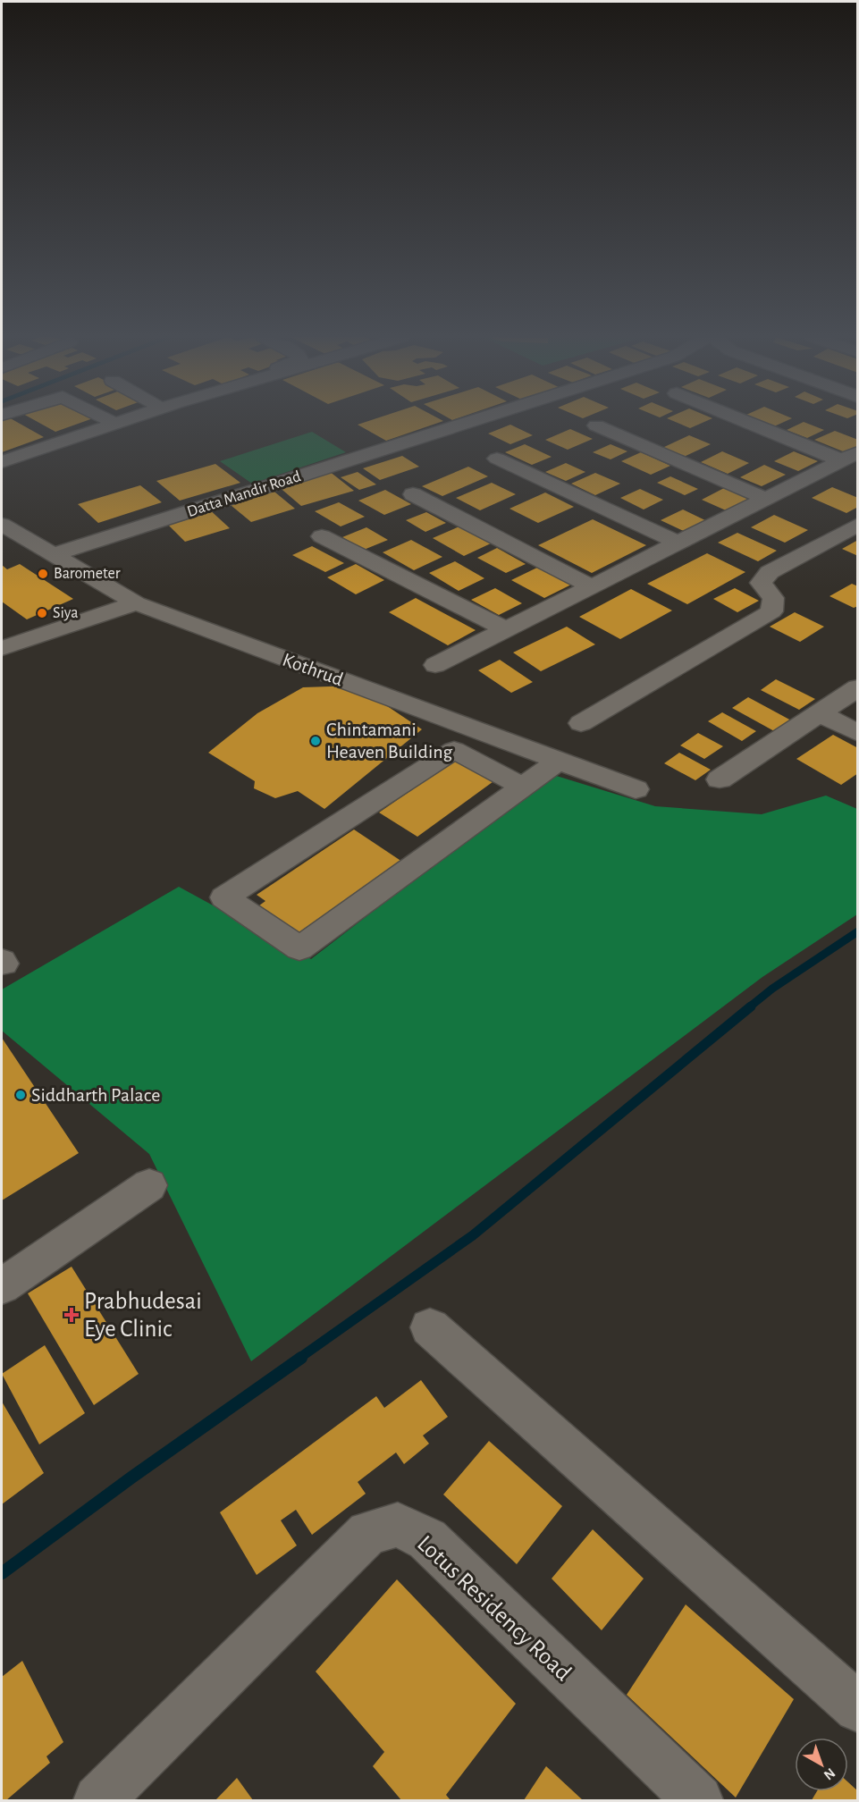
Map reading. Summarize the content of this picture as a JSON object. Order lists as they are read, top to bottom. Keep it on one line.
{"streets":{"street":["Datta Mandir Road","Kothrud","Lotus Residency Road"]},"crossings":[["Datta Mandir Road","Kothrud"]],"places":{"other":["Barometer","Siya","Chintamani Heaven Building","Siddharth Palace"],"health":["Prabhudesai Eye Clinic"]},"north":"bottom right"}
